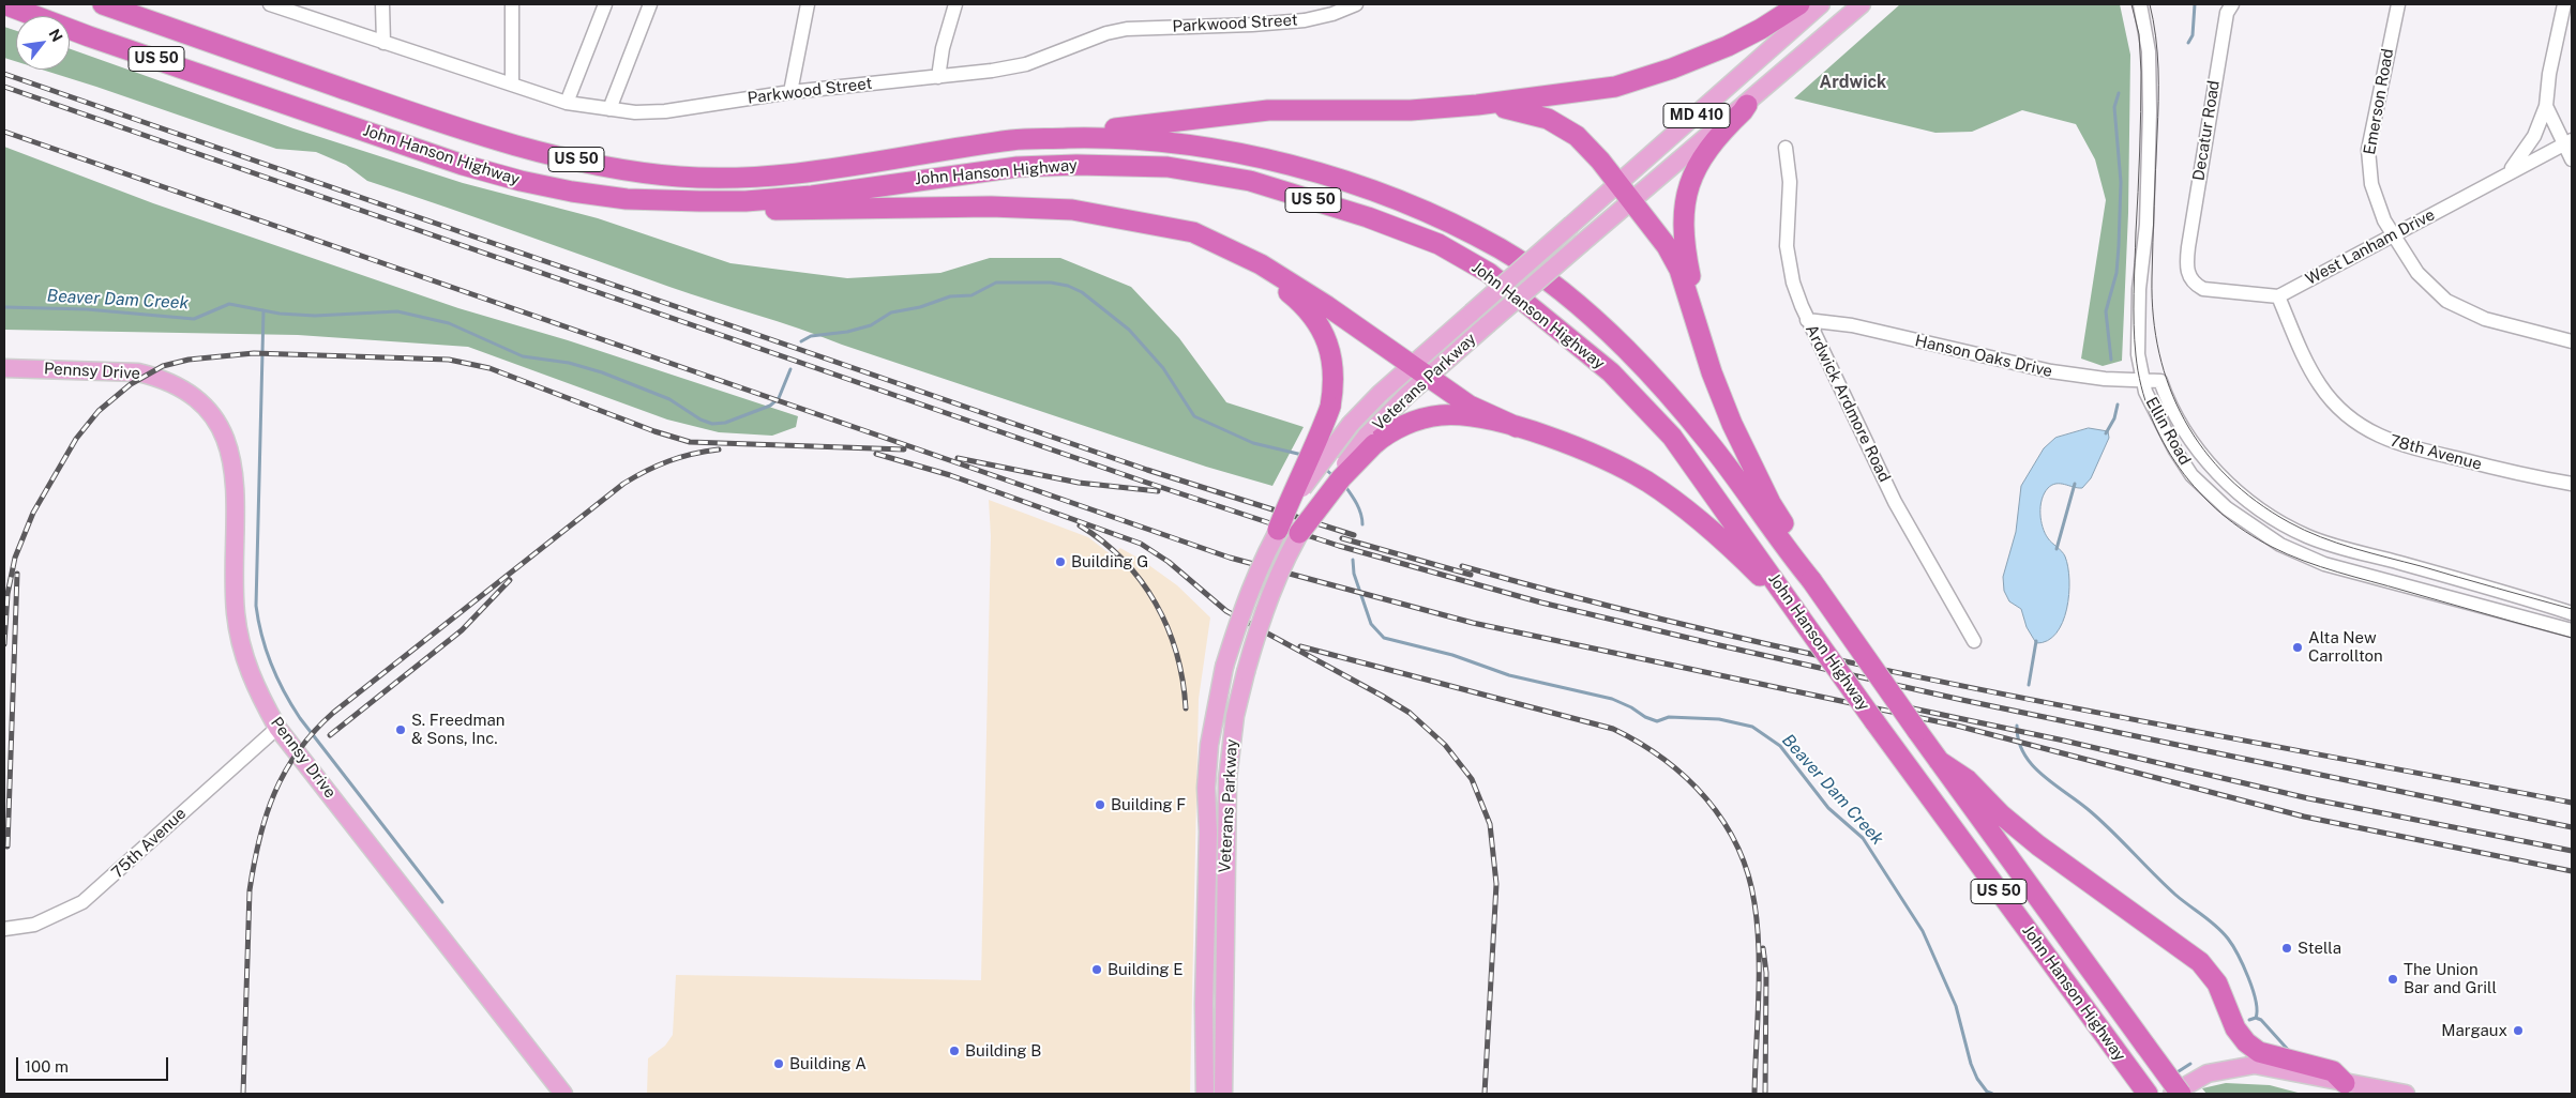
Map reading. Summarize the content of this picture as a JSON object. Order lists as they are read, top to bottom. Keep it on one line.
{"streets":{"highway":["US 50","John Hanson Highway"],"main road":["MD 410","Pennsy Drive","Veterans Parkway"],"street":["Parkwood Street","Emerson Road","Decatur Road","West Lanham Drive","Hanson Oaks Drive","Ardwick Ardmore Road","Ellin Road","78th Avenue","75th Avenue"]},"crossings":[["Emerson Road","West Lanham Drive"],["Decatur Road","West Lanham Drive"],["Decatur Road","78th Avenue"],["West Lanham Drive","78th Avenue"],["Hanson Oaks Drive","Ardwick Ardmore Road"],["Hanson Oaks Drive","Ellin Road"],["Pennsy Drive","75th Avenue"]],"districts":["Ardwick"],"water":["Beaver Dam Creek"],"places":["Building G","Alta New Carrollton","S. Freedman & Sons, Inc.","Building F","Stella","Building E","The Union Bar and Grill","Margaux","Building B","Building A"],"scale_bar":"100 m","north":"top right"}
